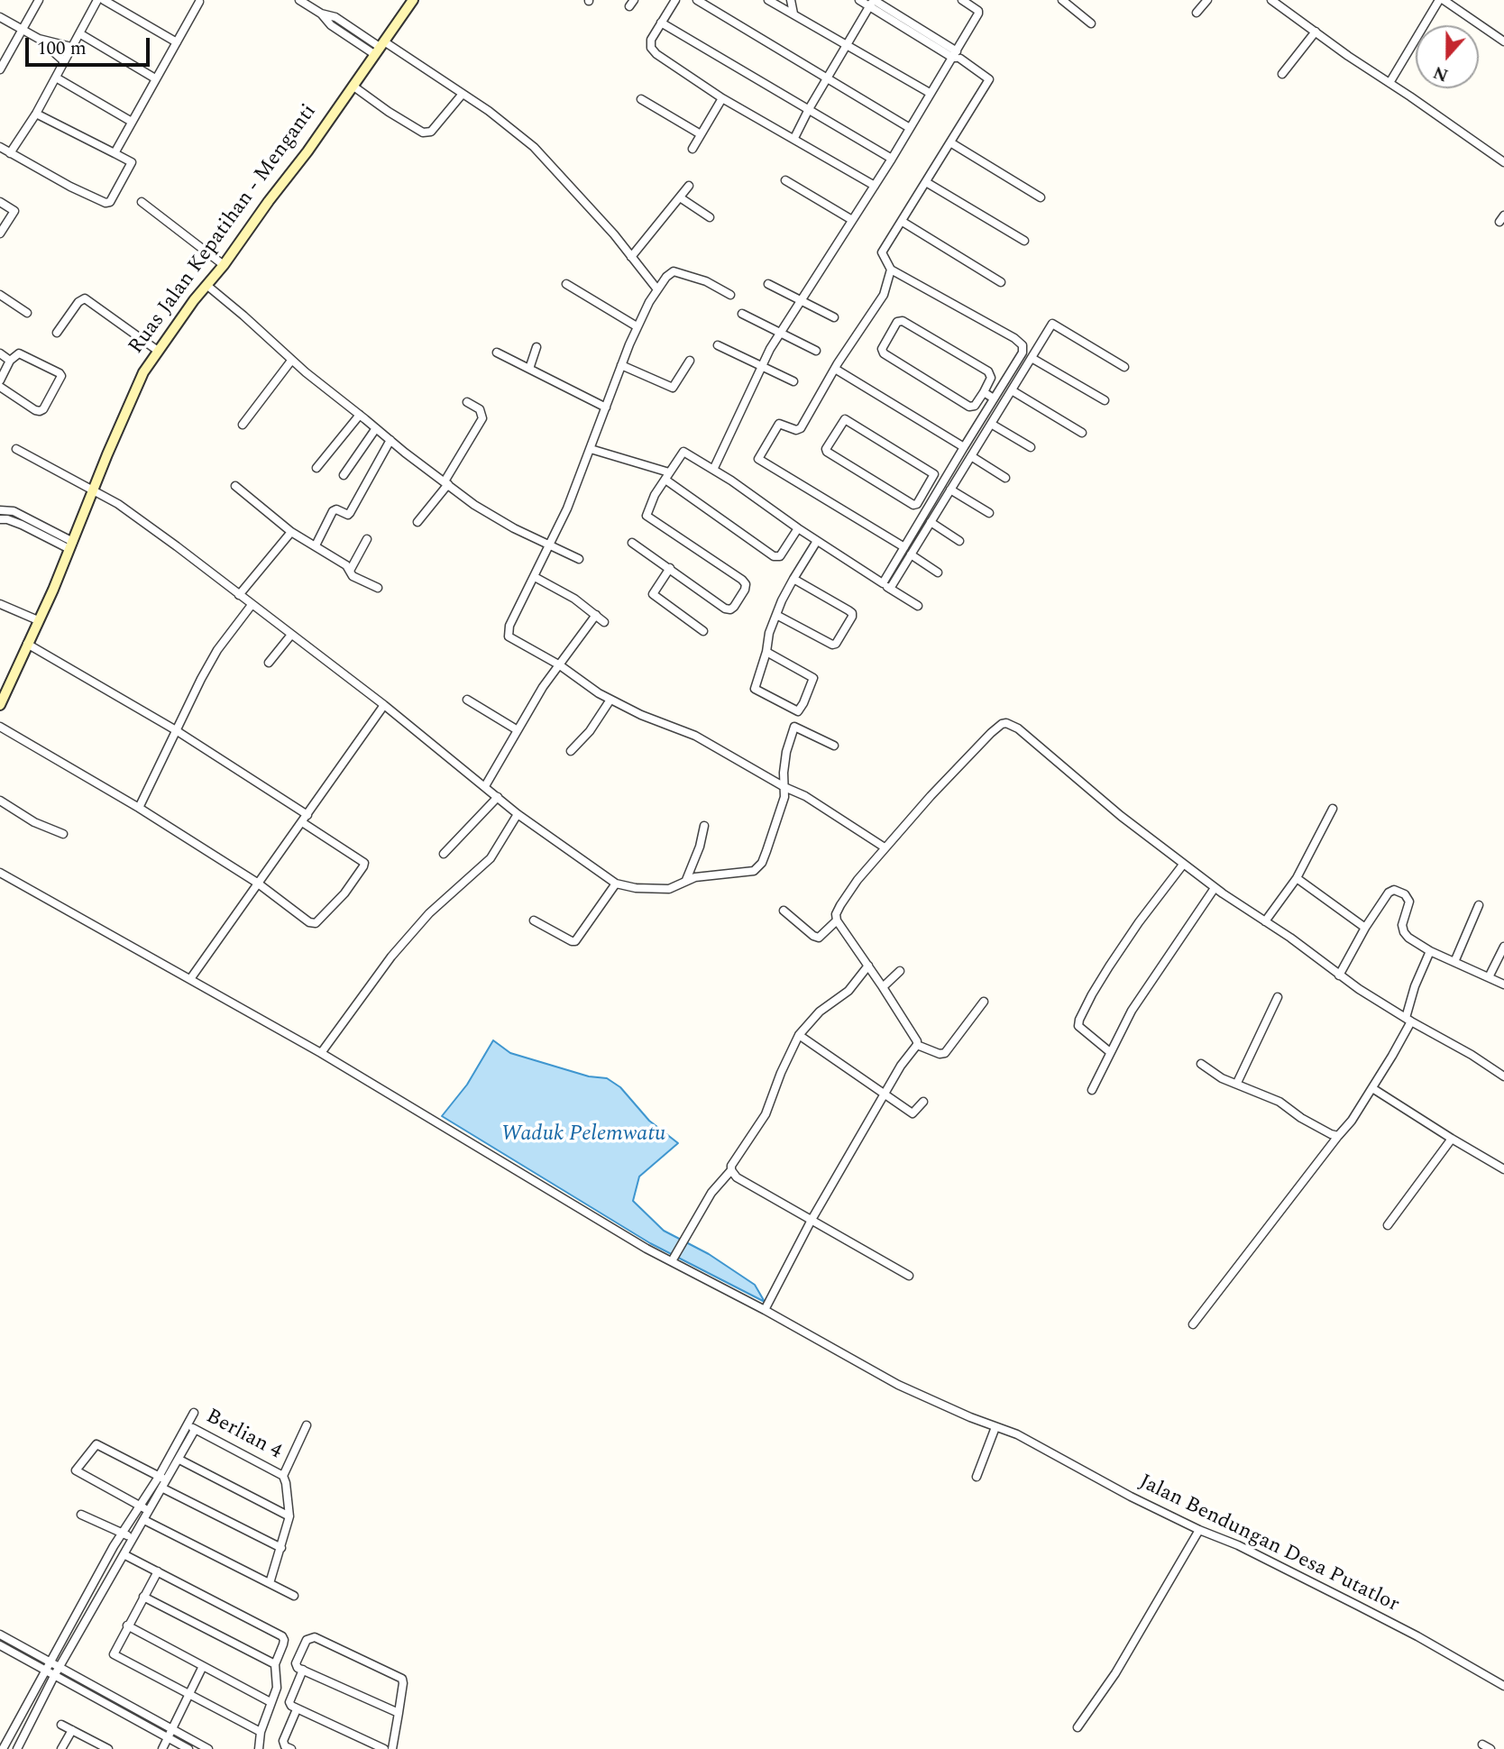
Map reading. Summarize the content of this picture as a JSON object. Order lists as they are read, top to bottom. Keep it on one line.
{"streets":{"main road":["Ruas Jalan Kepatihan - Menganti"],"street":["Berlian 4","Jalan Bendungan Desa Putatlor"]},"water":["Waduk Pelemwatu"],"scale_bar":"100 m","north":"bottom"}
